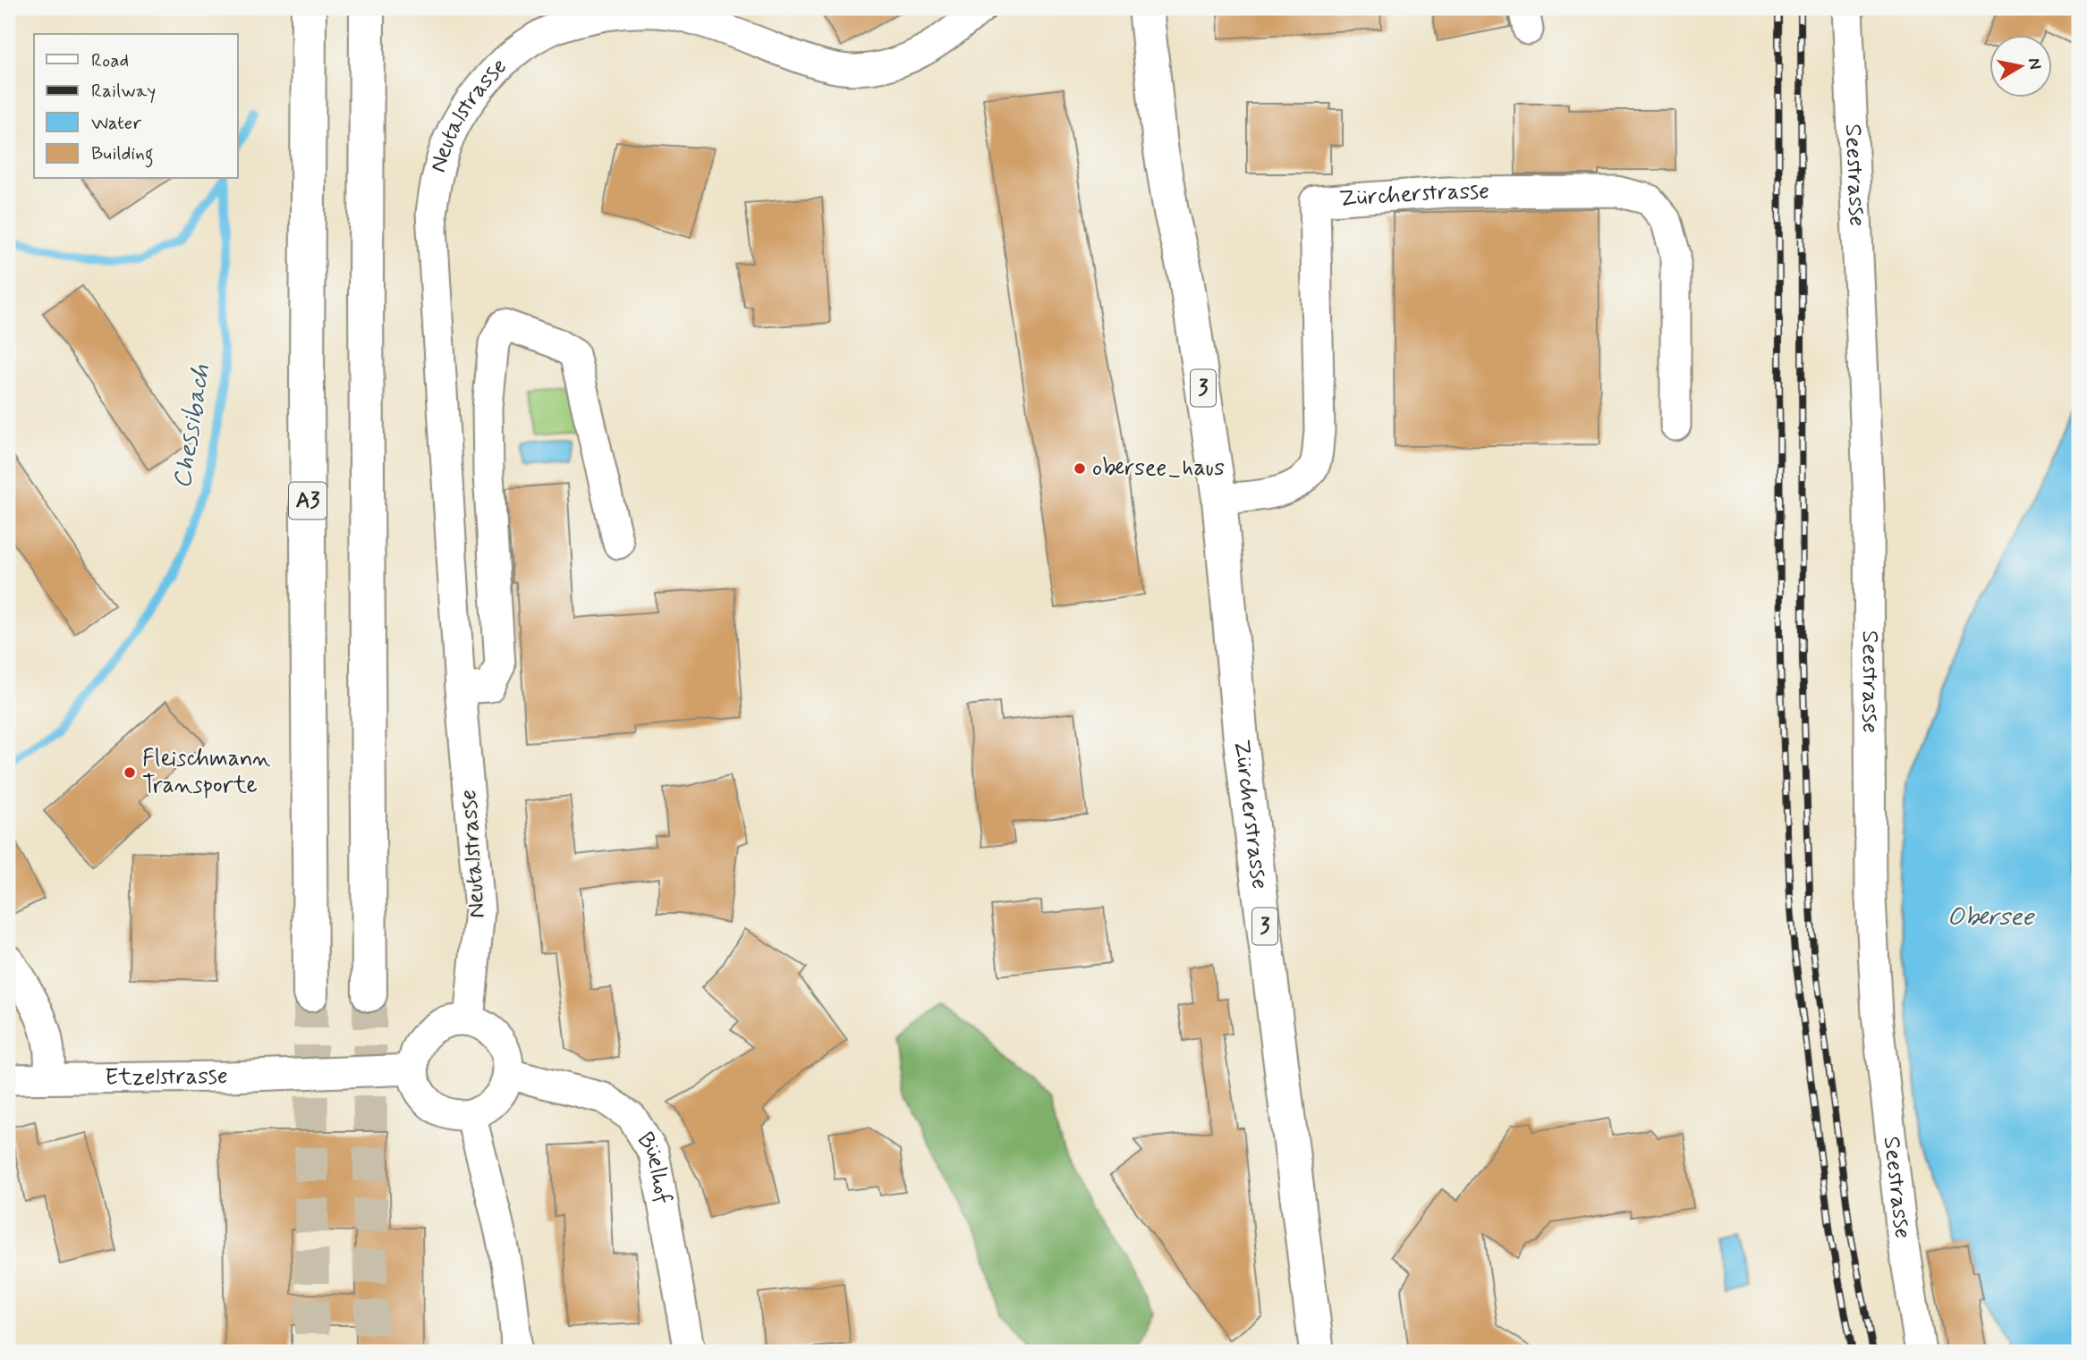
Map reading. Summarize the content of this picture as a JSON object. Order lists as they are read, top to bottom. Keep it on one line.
{"streets":{"main road":["Zürcherstrasse","3","A3"],"street":["Neutalstrasse","Seestrasse","Etzelstrasse","Büelhof"]},"crossings":[["Neutalstrasse","Etzelstrasse"],["Neutalstrasse","Büelhof"],["Etzelstrasse","Büelhof"]],"water":["Chessibach","Obersee"],"places":["obersee_haus","Fleischmann Transporte"],"legend":["Road","Railway","Water","Building"],"north":"right"}
